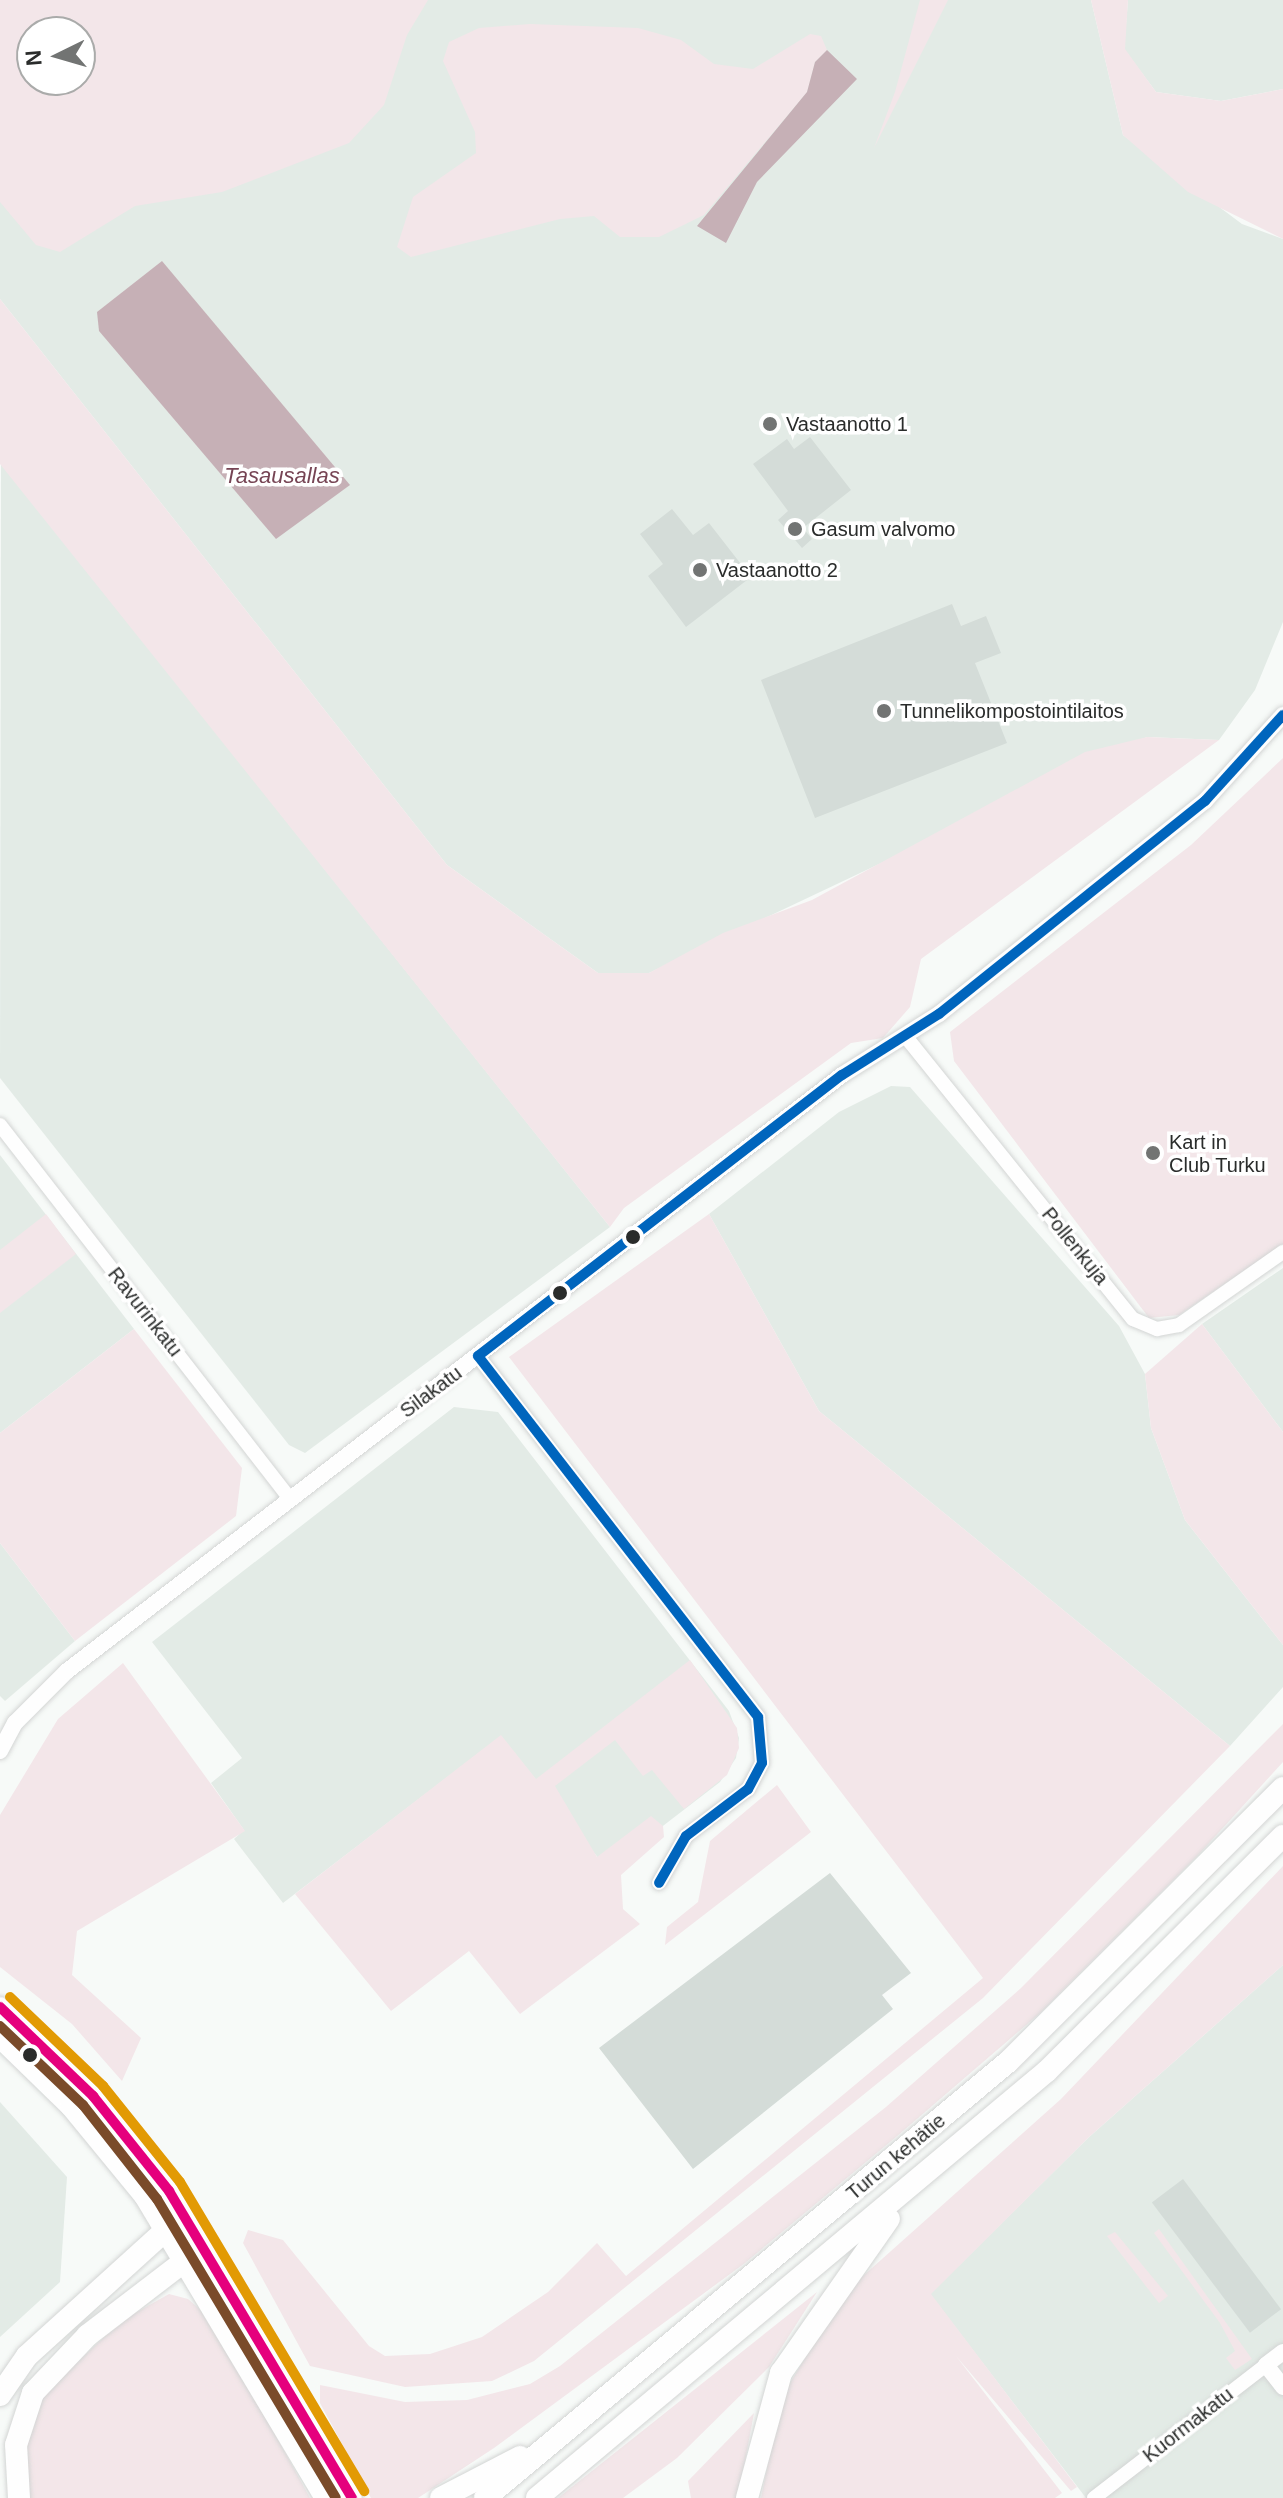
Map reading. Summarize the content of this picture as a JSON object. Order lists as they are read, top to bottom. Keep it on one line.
{"streets":{"highway":["Turun kehätie"],"street":["Pollenkuja","Ravurinkatu","Silakatu","Kuormakatu"]},"crossings":[["Pollenkuja","Silakatu"],["Ravurinkatu","Silakatu"]],"water":["Tasausallas"],"places":["Vastaanotto 1","Gasum valvomo","Vastaanotto 2","Tunnelikompostointilaitos","Kart in Club Turku"],"north":"left"}
